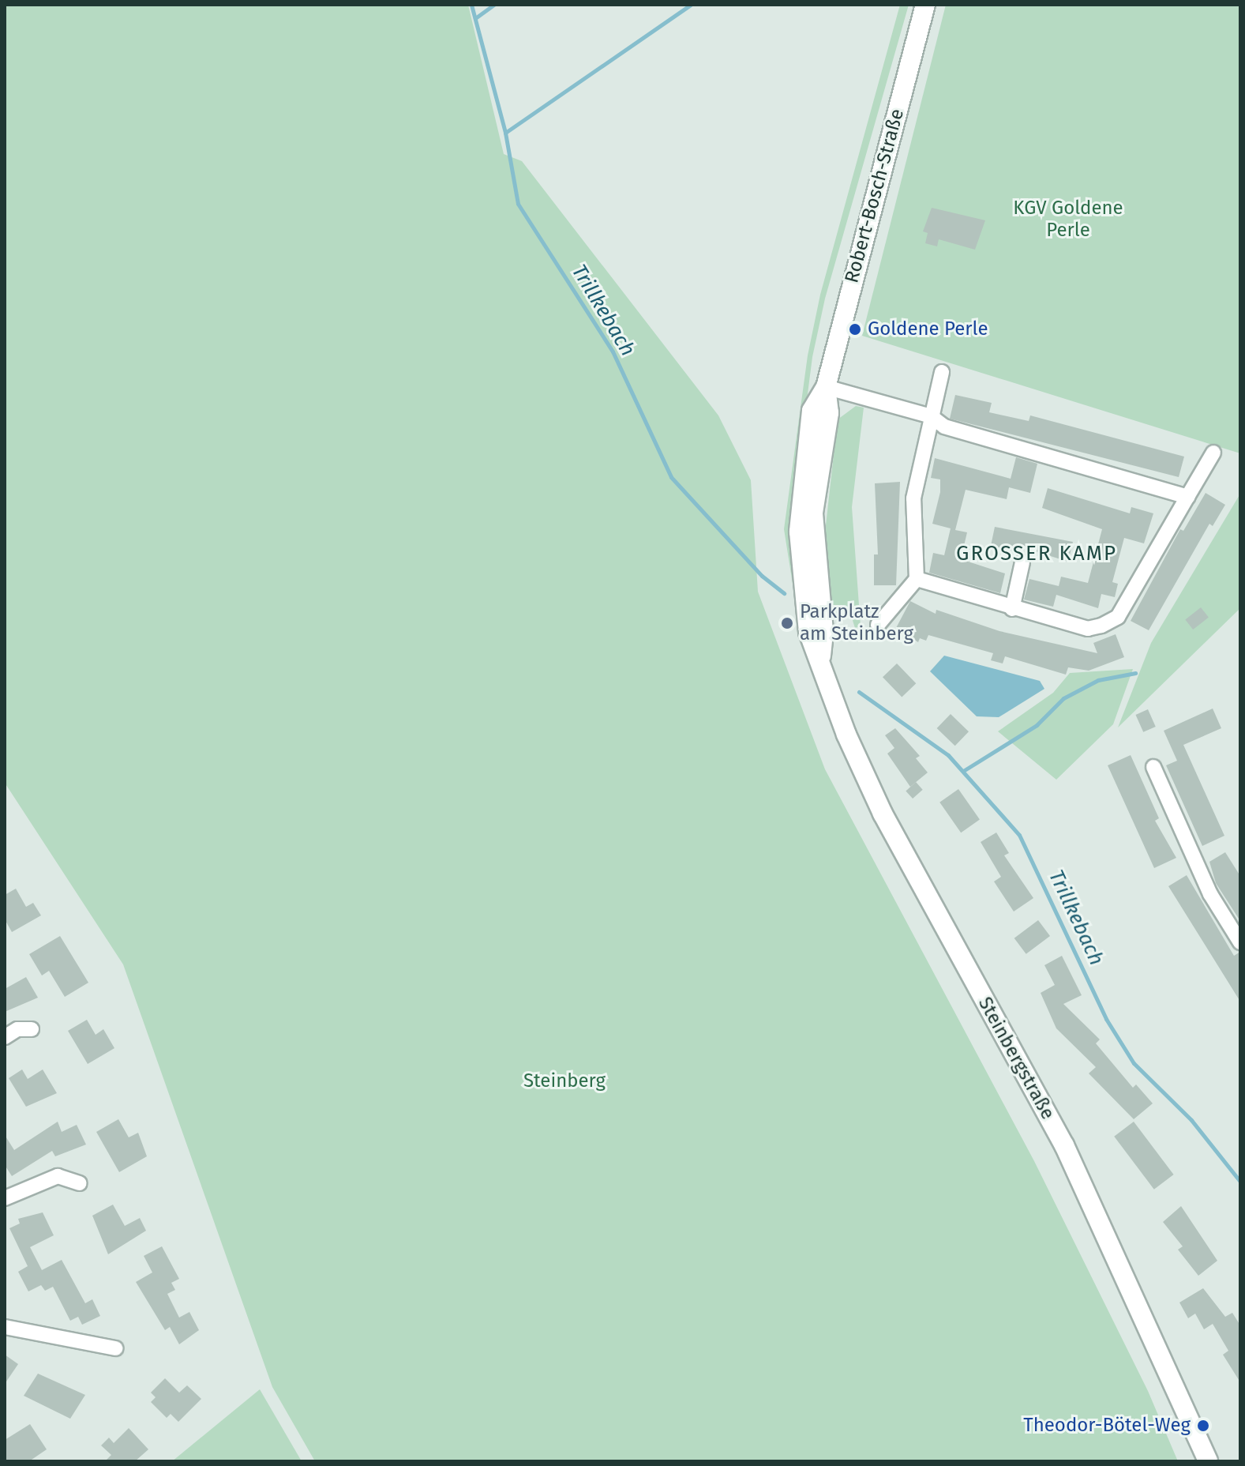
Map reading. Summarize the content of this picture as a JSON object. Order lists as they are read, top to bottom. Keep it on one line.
{"streets":{"main road":["Robert-Bosch-Straße","Steinbergstraße"]},"crossings":[["Robert-Bosch-Straße","Steinbergstraße"]],"districts":["GROSSER KAMP"],"water":["Trillkebach"],"parks":["KGV Goldene Perle","Steinberg"],"places":["Goldene Perle","Parkplatz am Steinberg","Theodor-Bötel-Weg"]}
